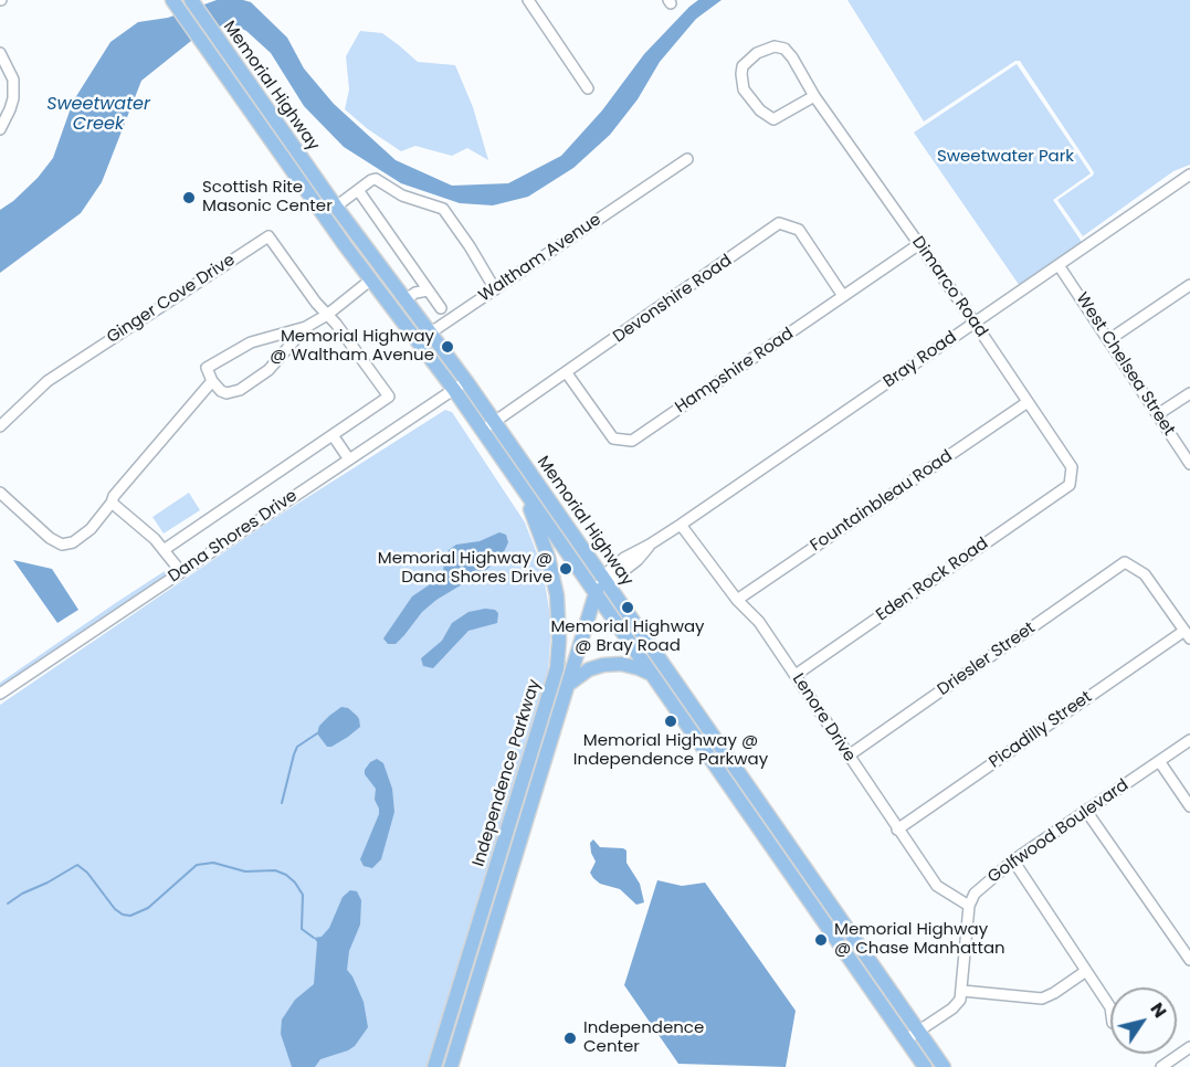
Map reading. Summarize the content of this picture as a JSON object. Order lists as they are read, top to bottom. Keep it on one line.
{"streets":{"main road":["Memorial Highway","Independence Parkway"],"street":["Waltham Avenue","Dimarco Road","Ginger Cove Drive","Devonshire Road","Bray Road","West Chelsea Street","Hampshire Road","Fountainbleau Road","Dana Shores Drive","Eden Rock Road","Driesler Street","Lenore Drive","Picadilly Street","Golfwood Boulevard"]},"crossings":[["Memorial Highway","Waltham Avenue"],["Memorial Highway","Devonshire Road"],["Memorial Highway","Bray Road"],["Memorial Highway","Dana Shores Drive"],["Memorial Highway","Independence Parkway"],["Dimarco Road","Bray Road"],["Dimarco Road","Hampshire Road"],["Dimarco Road","Fountainbleau Road"],["Dimarco Road","Eden Rock Road"],["Devonshire Road","Hampshire Road"],["Bray Road","West Chelsea Street"],["Bray Road","Lenore Drive"],["Bray Road","Independence Parkway"],["Fountainbleau Road","Lenore Drive"],["Eden Rock Road","Lenore Drive"],["Driesler Street","Lenore Drive"],["Driesler Street","Picadilly Street"],["Lenore Drive","Picadilly Street"],["Lenore Drive","Golfwood Boulevard"]],"water":["Sweetwater Creek"],"parks":["Sweetwater Park"],"places":["Scottish Rite Masonic Center","Memorial Highway @ Waltham Avenue","Memorial Highway @ Dana Shores Drive","Memorial Highway @ Bray Road","Memorial Highway @ Independence Parkway","Memorial Highway @ Chase Manhattan","Independence Center"],"north":"top right"}
